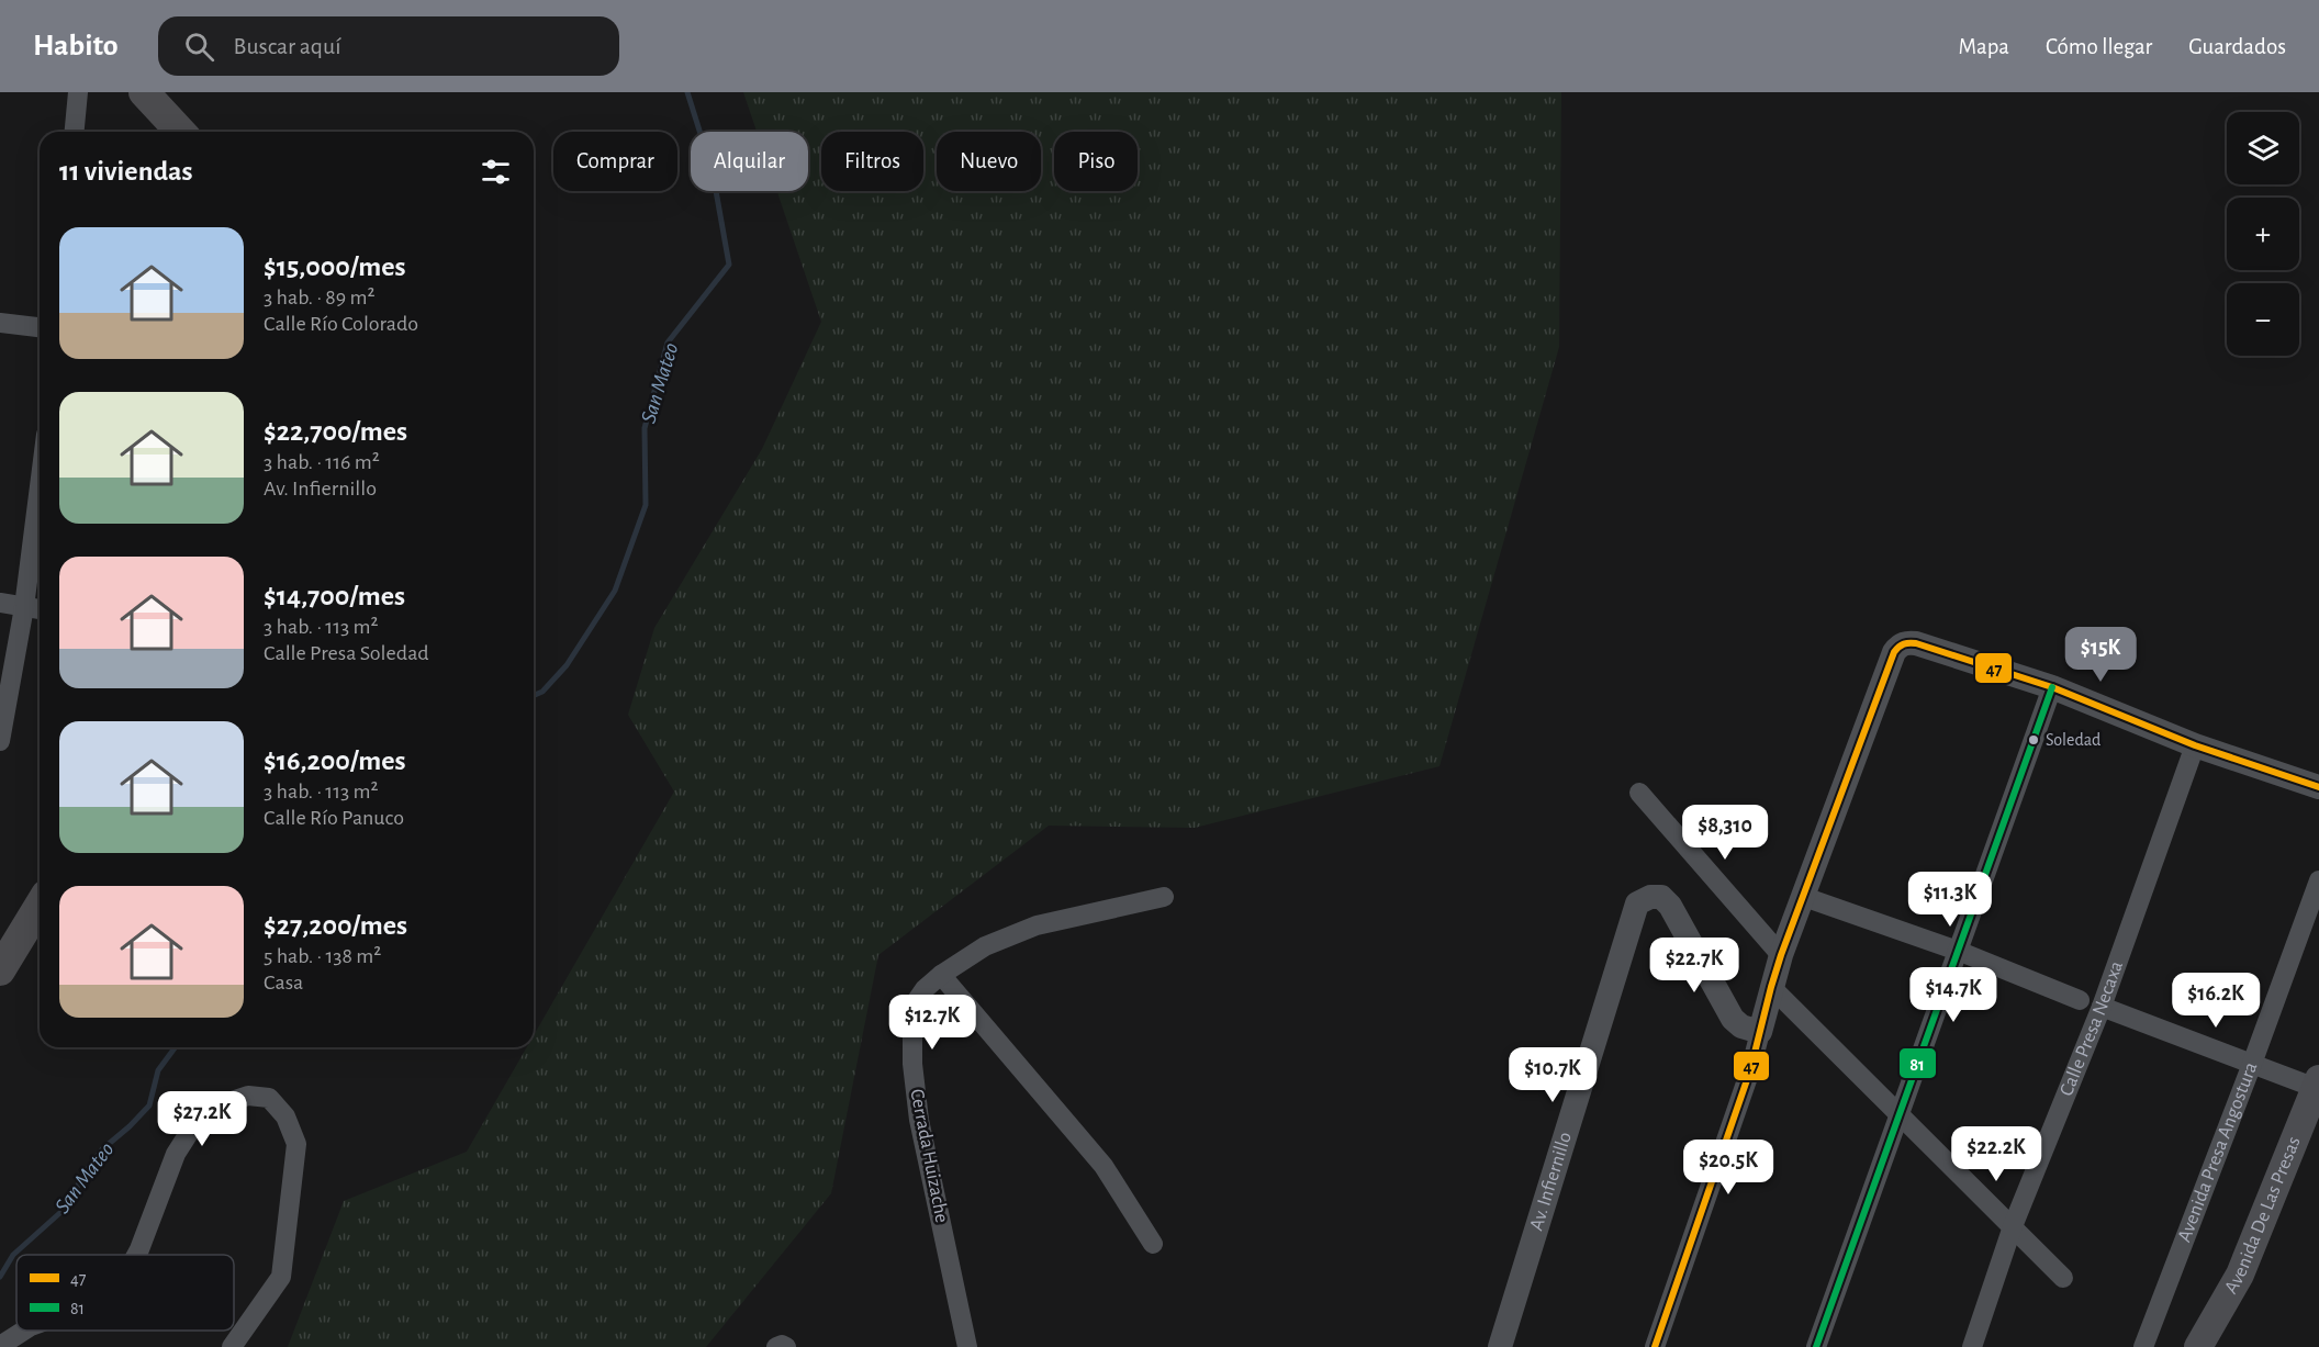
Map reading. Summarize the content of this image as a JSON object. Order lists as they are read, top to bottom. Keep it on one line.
{"streets":{"main road":["Avenida De Las Presas"],"street":["Calle Presa Necaxa","Avenida Presa Angostura","Cerrada Huizache","Av. Infiernillo"]},"water":["San Mateo"],"places":["Soledad"],"lines":["transit line 47","transit line 81"],"legend":["47","81"],"page":{"header":"Habito","search":"Buscar aquí","nav":["Mapa","Cómo llegar","Guardados"],"map_buttons":["+","−"],"chip":["Comprar","Alquilar","Filtros","Nuevo","Piso"],"heading":"11 viviendas","list":[{"name":"$15,000/mes","note":"3 hab. · 89 m² · Calle Río Colorado"},{"name":"$22,700/mes","note":"3 hab. · 116 m² · Av. Infiernillo"},{"name":"$14,700/mes","note":"3 hab. · 113 m² · Calle Presa Soledad"},{"name":"$16,200/mes","note":"3 hab. · 113 m² · Calle Río Panuco"},{"name":"$27,200/mes","note":"5 hab. · 138 m² · Casa"}],"price":["$15K","$8,310","$11.3K","$22.7K","$14.7K","$16.2K","$12.7K","$10.7K","$27.2K","$22.2K","$20.5K"]}}
